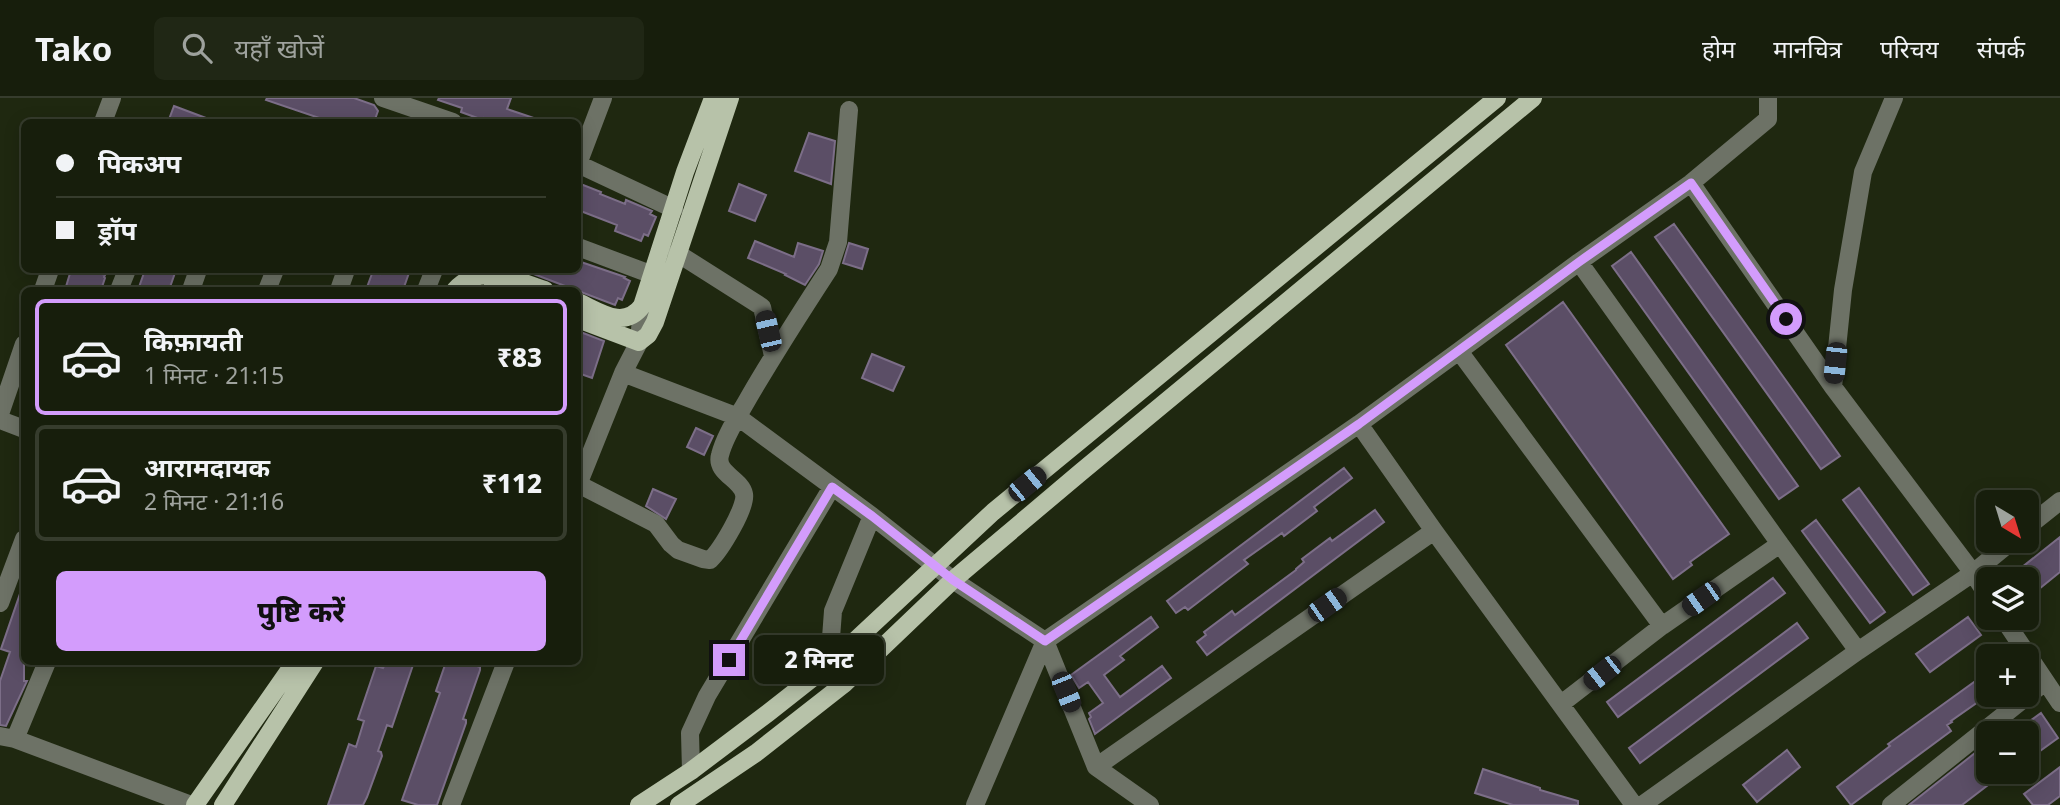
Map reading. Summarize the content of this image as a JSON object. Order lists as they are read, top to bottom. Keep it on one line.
{"north":"bottom right","page":{"header":"Tako","search":"यहाँ खोजें","nav":["होम","मानचित्र","परिचय","संपर्क"],"banner":["पिकअप","ड्रॉप"],"list":[{"name":"किफ़ायती","note":"1 मिनट · 21:15","value":"₹83"},{"name":"आरामदायक","note":"2 मिनट · 21:16","value":"₹112"}],"map_buttons":["+","−"],"buttons":"पुष्टि करें","bubble":"2 मिनट"}}
